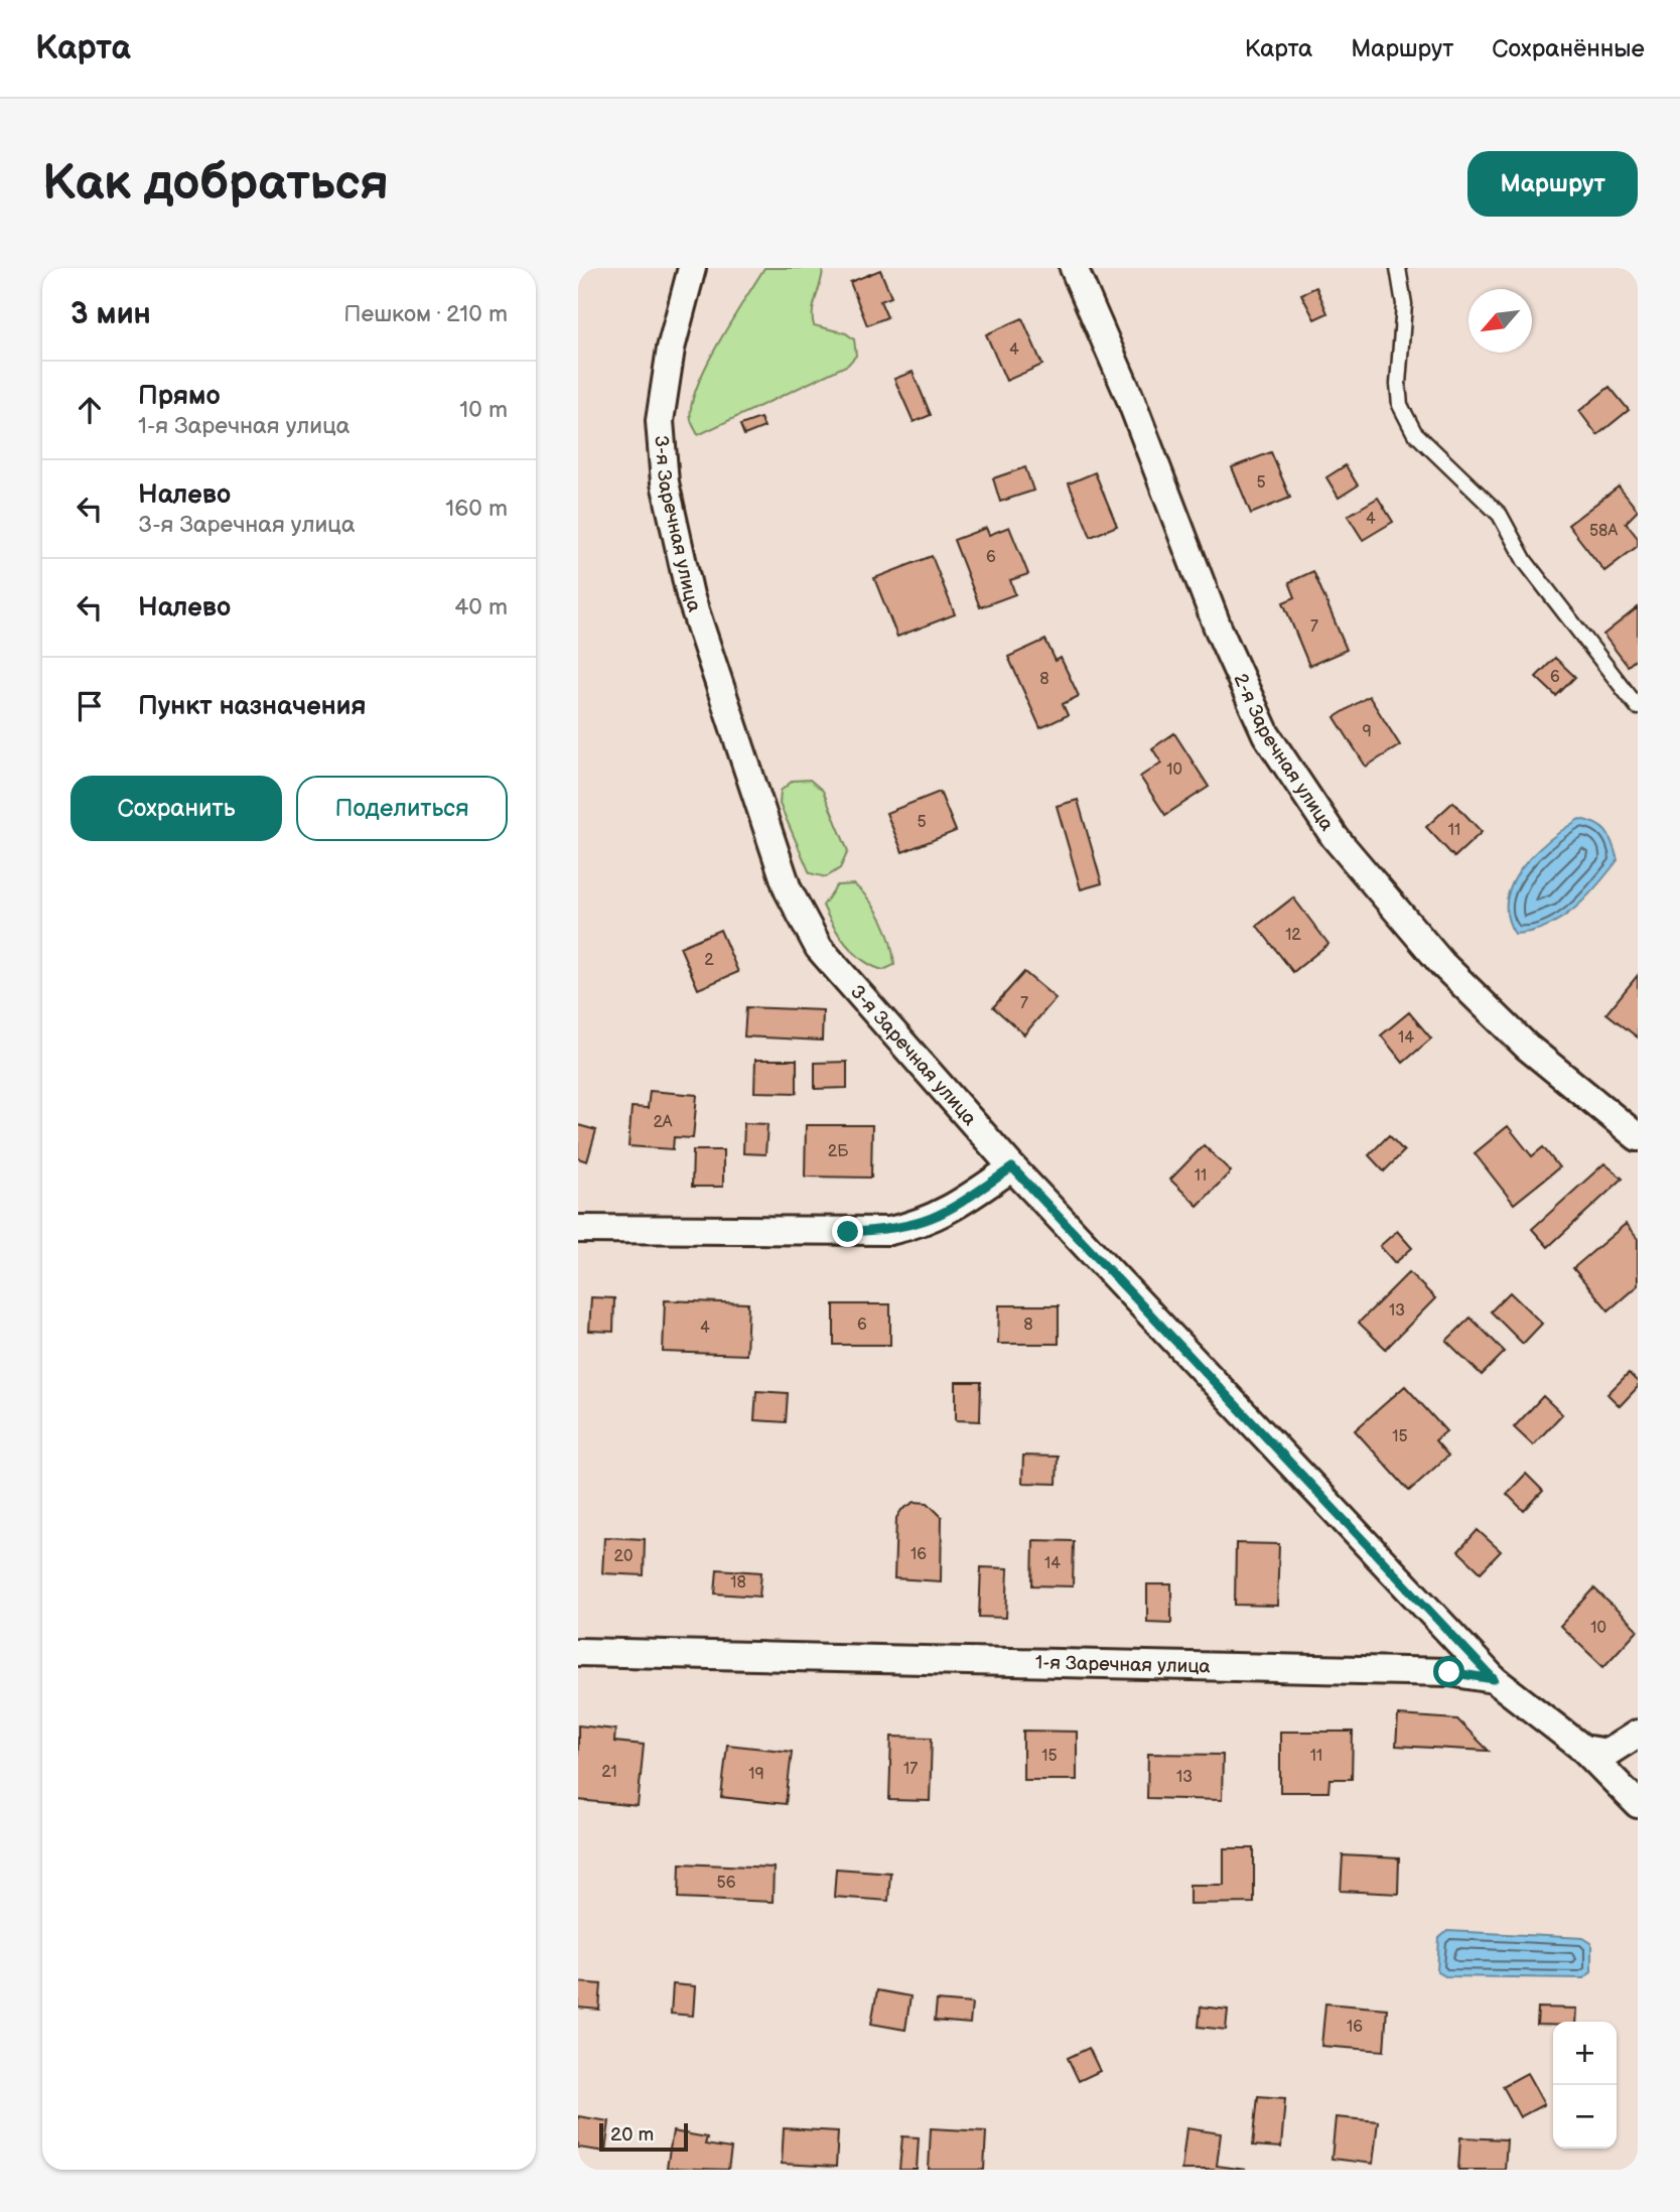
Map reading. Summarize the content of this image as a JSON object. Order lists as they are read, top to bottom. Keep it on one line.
{"streets":{"street":["3-я Заречная улица","2-я Заречная улица","1-я Заречная улица"]},"crossings":[["3-я Заречная улица","1-я Заречная улица"]],"house_numbers":["4","5","4","58А","6","7","6","8","9","10","5","11","12","2","7","14","2А","2Б","11","13","6","8","4","15","16","20","14","18","10","15","11","17","21","19","13","56","16"],"scale_bar":"20 m","north":"bottom left","page":{"header":"Карта","nav":["Карта","Маршрут","Сохранённые"],"buttons":["Маршрут",["Сохранить","Поделиться"]],"title":"Как добраться","heading":["3 мин","Пешком · 210 m"],"list":[["Прямо","1-я Заречная улица","10 m"],["Налево","3-я Заречная улица","160 m"],["Налево","40 m"],"Пункт назначения"],"map_buttons":["+","−"],"scale":"20 m"}}
